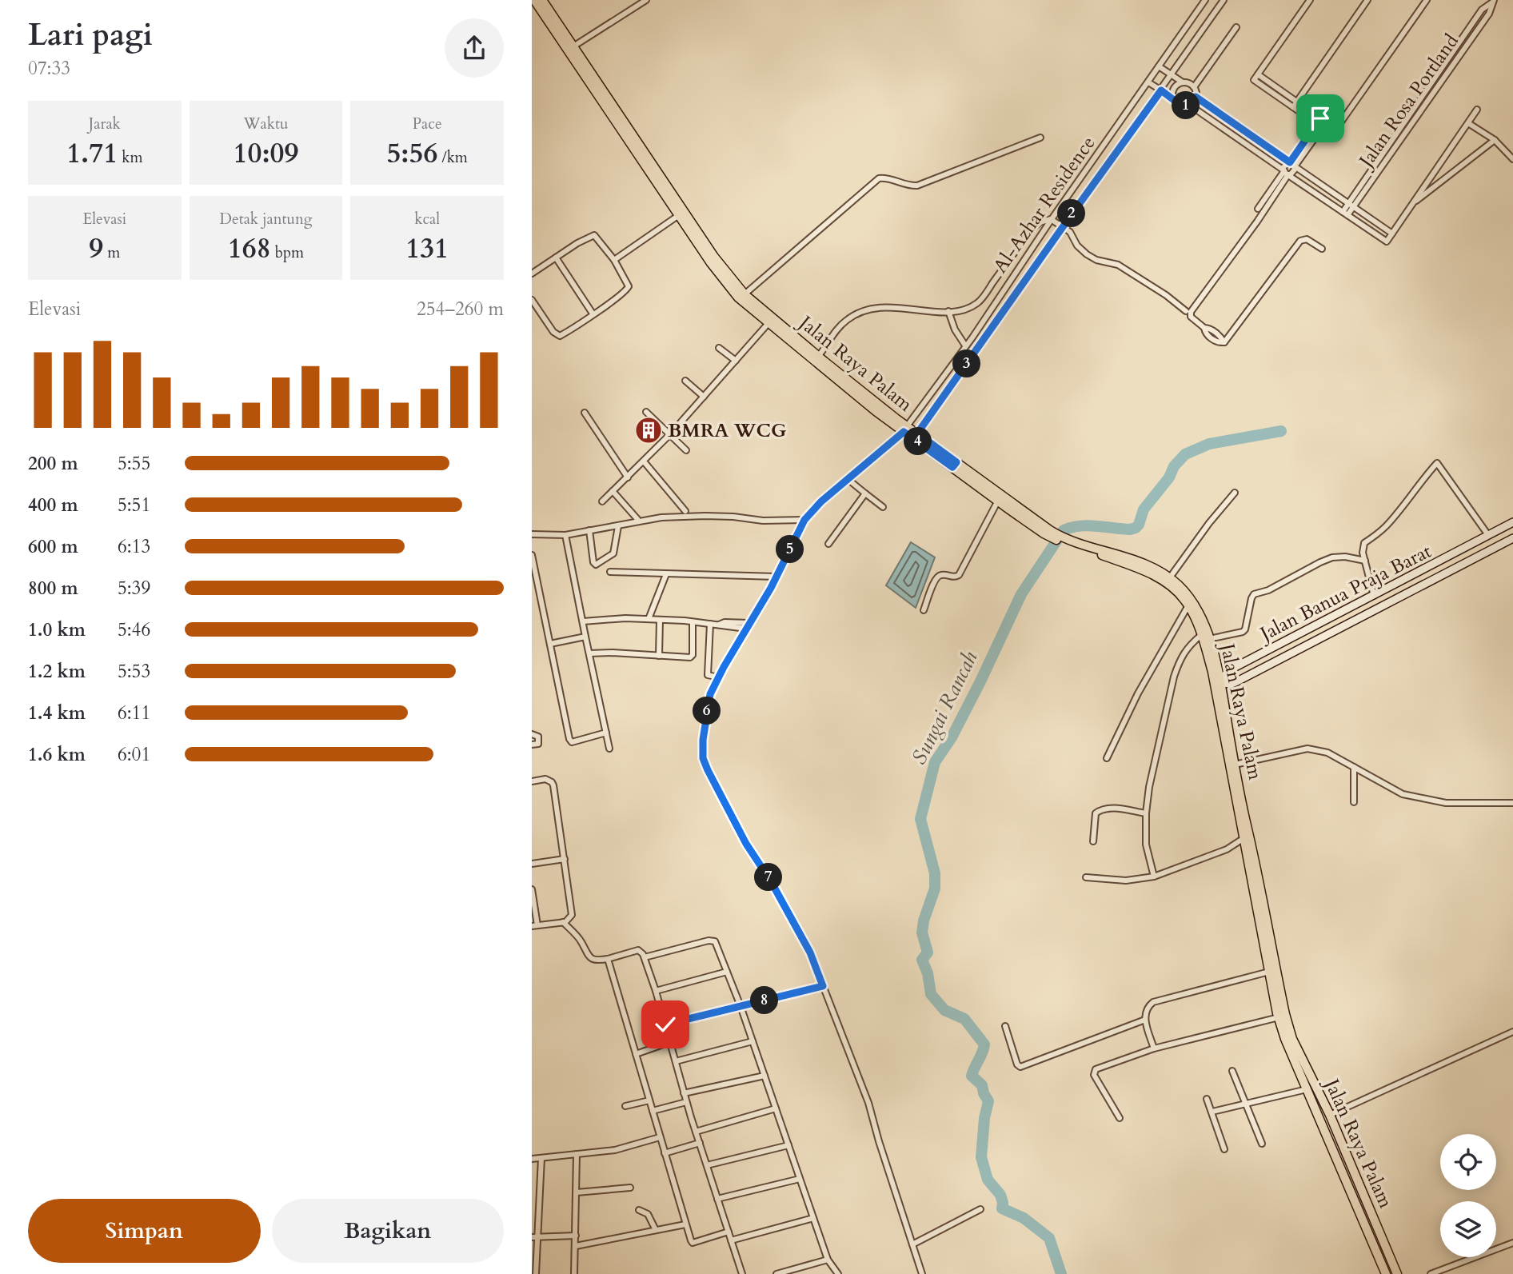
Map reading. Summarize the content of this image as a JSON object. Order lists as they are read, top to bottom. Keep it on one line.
{"streets":{"main road":["Jalan Raya Palam"],"street":["Jalan Rosa Portland","Al-Azhar Residence","Jalan Banua Praja Barat"]},"crossings":[["Al-Azhar Residence","Jalan Raya Palam"],["Jalan Raya Palam","Jalan Banua Praja Barat"]],"water":["Sungai Rancah"],"places":{"building":["BMRA WCG"]},"page":{"heading":["Lari pagi","07:33"],"pins":["1","2","3","4","5","6","7","8"],"stats":[["Jarak","1.71 km"],["Waktu","10:09"],["Pace","5:56 /km"],["Elevasi","9 m"],["Detak jantung","168 bpm"],["kcal","131"]],"chart":["Elevasi","254–260 m"],"list":[{"name":"200 m","note":"5:55"},{"name":"400 m","note":"5:51"},{"name":"600 m","note":"6:13"},{"name":"800 m","note":"5:39"},{"name":"1.0 km","note":"5:46"},{"name":"1.2 km","note":"5:53"},{"name":"1.4 km","note":"6:11"},{"name":"1.6 km","note":"6:01"}],"buttons":["Simpan","Bagikan"]}}
